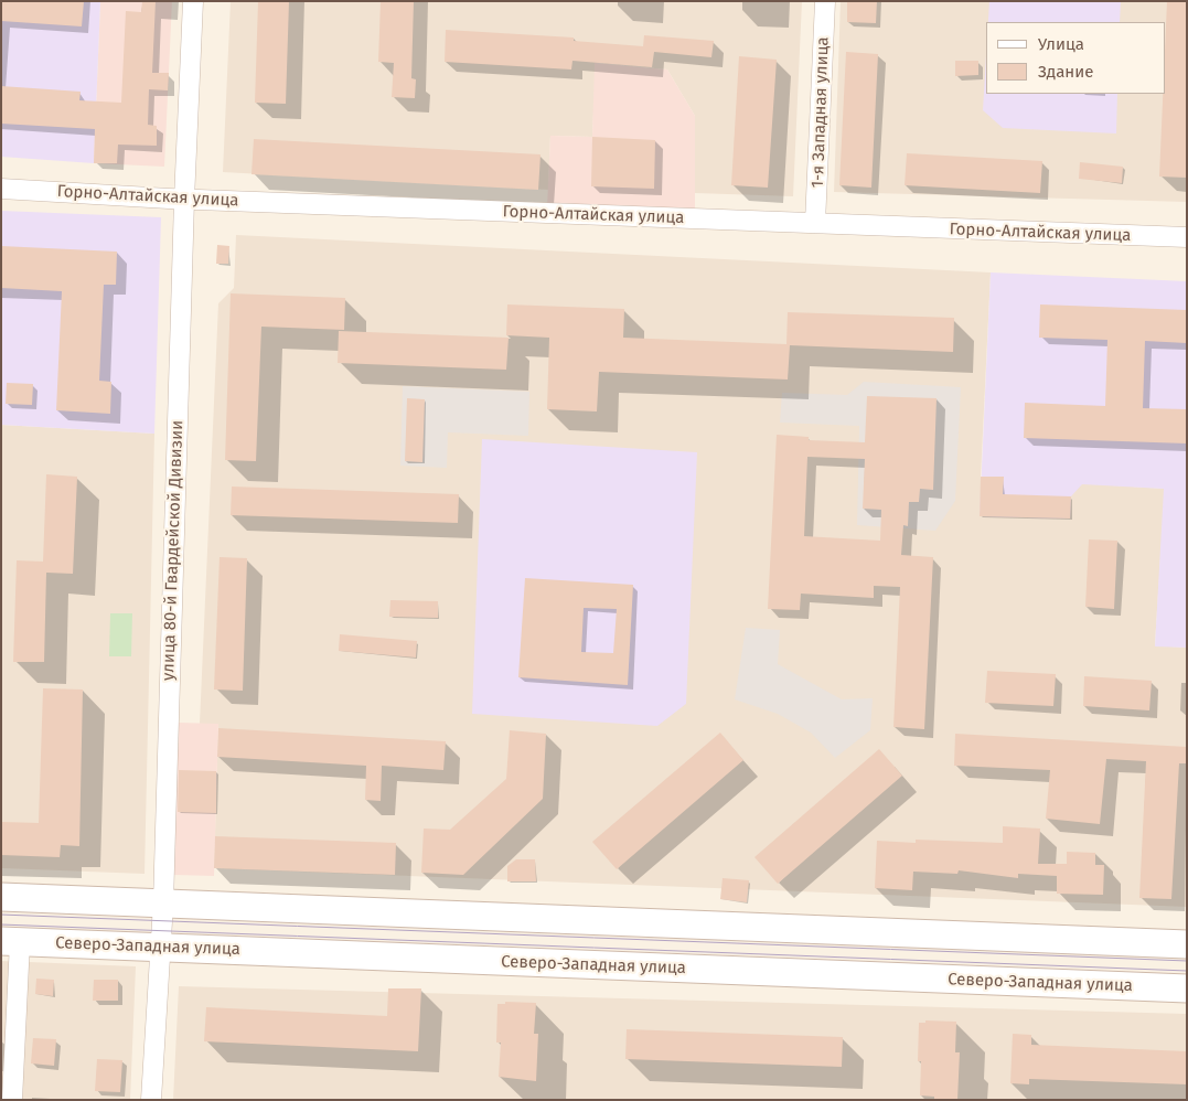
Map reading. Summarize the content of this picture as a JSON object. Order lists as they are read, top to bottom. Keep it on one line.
{"streets":{"main road":["Северо-Западная улица"],"street":["1-я Западная улица","Горно-Алтайская улица","улица 80-й Гвардейской Дивизии"]},"crossings":[["1-я Западная улица","Горно-Алтайская улица"],["Горно-Алтайская улица","улица 80-й Гвардейской Дивизии"],["улица 80-й Гвардейской Дивизии","Северо-Западная улица"]],"legend":["Улица","Здание"]}
